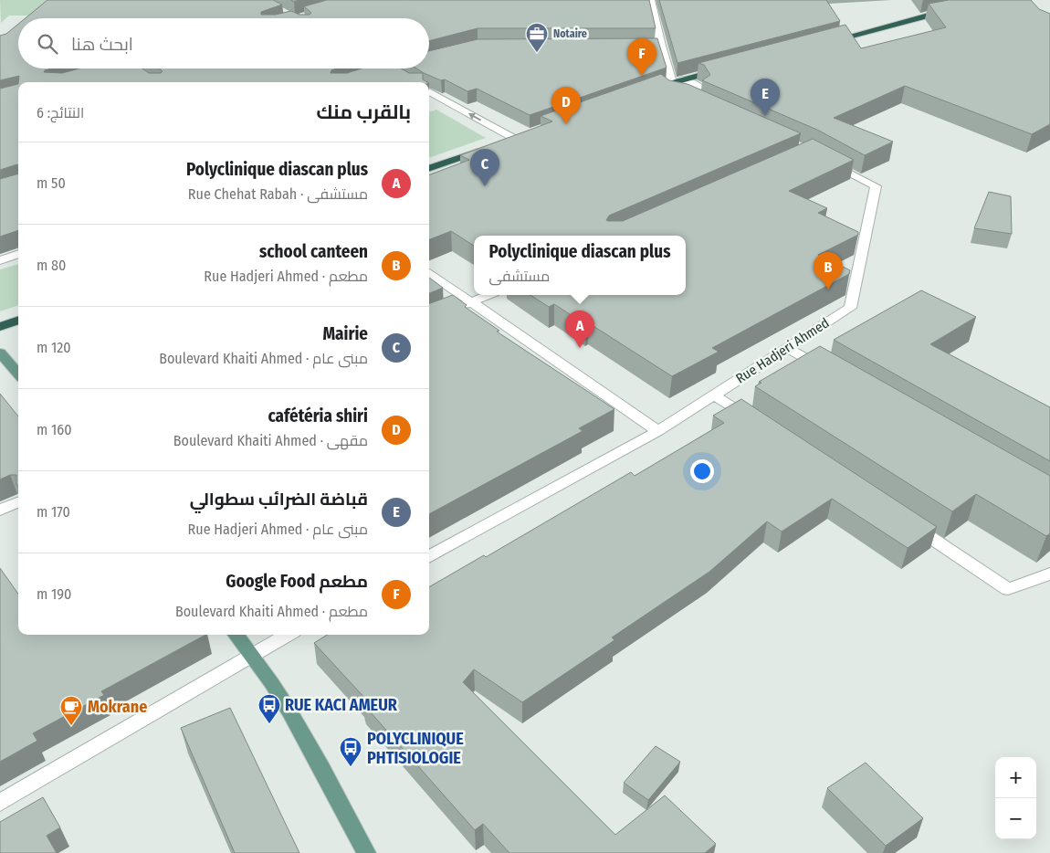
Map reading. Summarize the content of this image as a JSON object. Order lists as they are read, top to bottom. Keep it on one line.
{"streets":{"street":["Rue Hadjeri Ahmed"]},"places":{"office":["Notaire"],"bus stop":["RUE KACI AMEUR","POLYCLINIQUE PHTISIOLOGIE"],"cafe":["Mokrane"]},"page":{"search":"ابحث هنا","pins":["F","E","D","C","B","A"],"heading":["بالقرب منك","النتائج: 6"],"list":[{"mark":"A","name":"Polyclinique diascan plus","note":"مستشفى · Rue Chehat Rabah","value":"50 m"},{"mark":"B","name":"school canteen","note":"مطعم · Rue Hadjeri Ahmed","value":"80 m"},{"mark":"C","name":"Mairie","note":"مبنى عام · Boulevard Khaiti Ahmed","value":"120 m"},{"mark":"D","name":"cafétéria shiri","note":"مقهى · Boulevard Khaiti Ahmed","value":"160 m"},{"mark":"E","name":"قباضة الضرائب سطوالي","note":"مبنى عام · Rue Hadjeri Ahmed","value":"170 m"},{"mark":"F","name":"مطعم Google Food","note":"مطعم · Boulevard Khaiti Ahmed","value":"190 m"}],"popup":["Polyclinique diascan plus","مستشفى"],"map_buttons":["+","−"]}}
